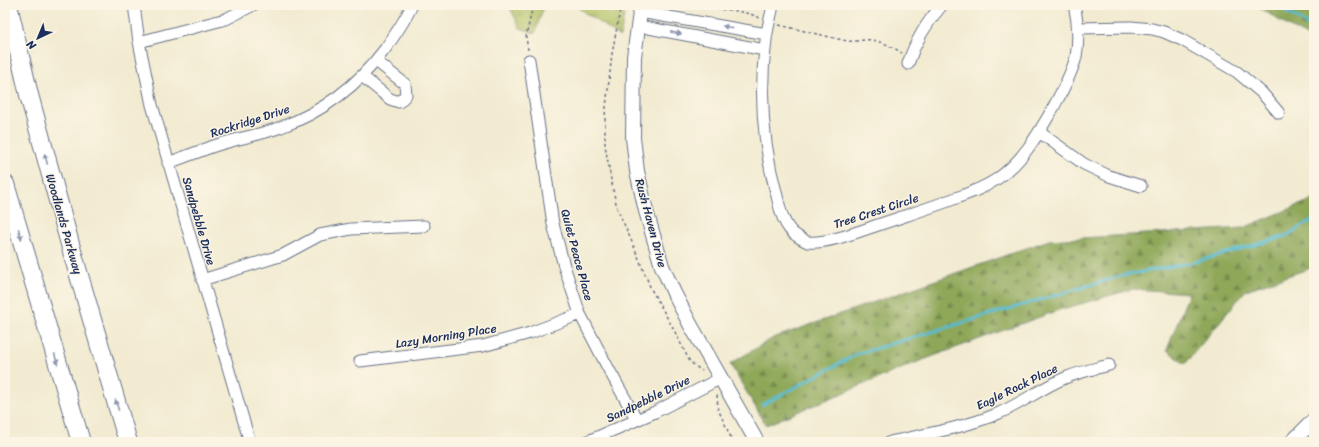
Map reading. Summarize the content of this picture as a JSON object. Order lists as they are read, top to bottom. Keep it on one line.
{"streets":{"main road":["Woodlands Parkway"],"street":["Rockridge Drive","Tree Crest Circle","Sandpebble Drive","Rush Haven Drive","Quiet Peace Place","Lazy Morning Place","Eagle Rock Place"]},"crossings":[["Rockridge Drive","Sandpebble Drive"],["Sandpebble Drive","Rush Haven Drive"],["Sandpebble Drive","Quiet Peace Place"],["Quiet Peace Place","Lazy Morning Place"]],"north":"bottom left"}
